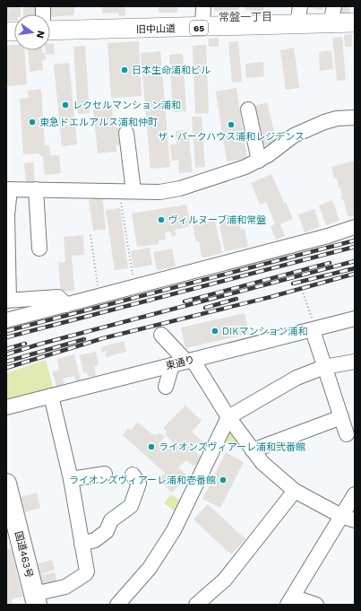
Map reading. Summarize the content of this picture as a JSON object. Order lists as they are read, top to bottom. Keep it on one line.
{"streets":{"highway":["国道463号"],"main road":["65","旧中山道"],"street":["東通り"]},"districts":["常盤一丁目"],"places":["日本生命浦和ビル","レクセルマンション浦和","東急ドエルアルス浦和仲町","ザ・パークハウス浦和レジデンス","ヴィルヌーブ浦和常盤","DIKマンション浦和","ライオンズヴィアーレ浦和弐番館","ライオンズヴィアーレ浦和壱番館"],"north":"right"}
